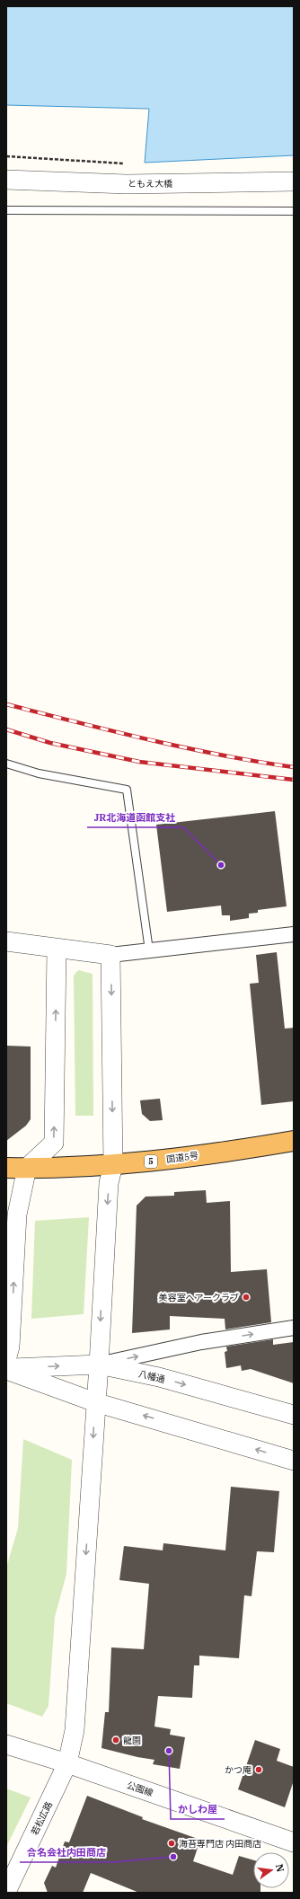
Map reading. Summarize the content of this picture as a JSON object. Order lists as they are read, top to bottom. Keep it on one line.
{"streets":{"highway":["国道5号","5"],"street":["ともえ大橋","八幡通","公園線","若松広路"]},"crossings":[["国道5号","若松広路"],["八幡通","若松広路"],["公園線","若松広路"]],"places":["JR北海道函館支社","美容室ヘアークラブ","龍園","かしわ屋","かつ庵","海苔専門店 内田商店","合名会社内田商店"],"north":"right"}
